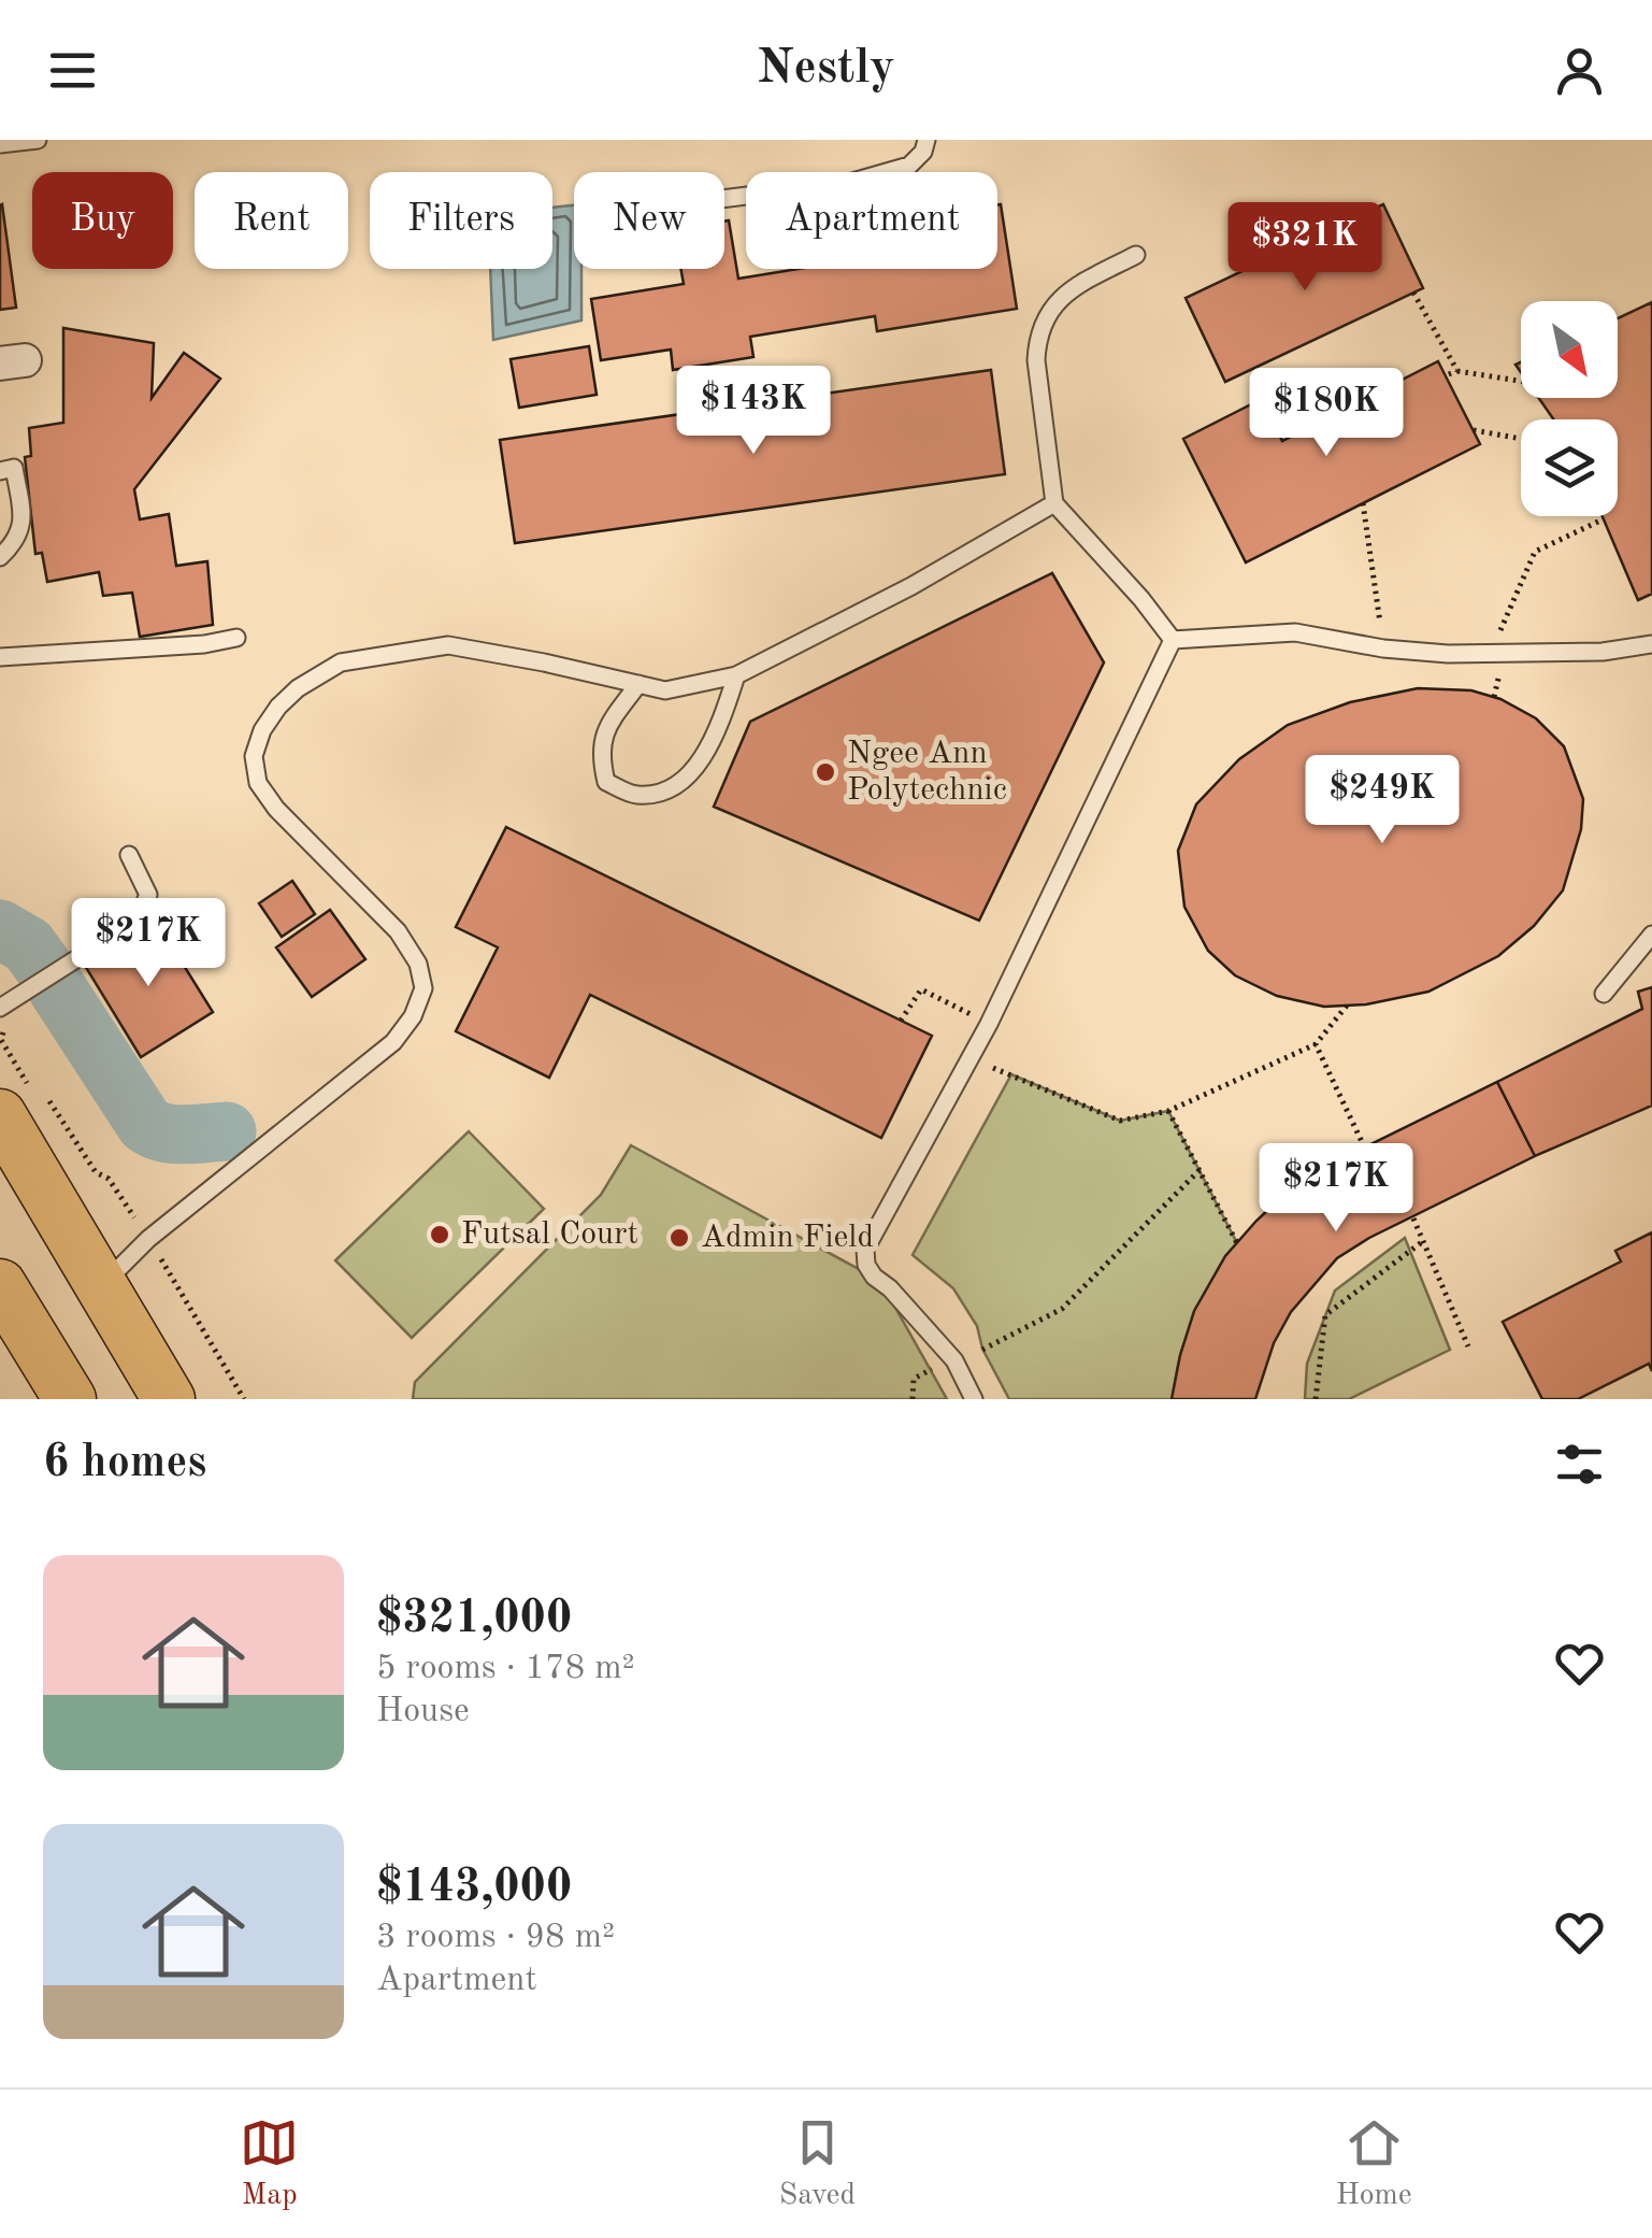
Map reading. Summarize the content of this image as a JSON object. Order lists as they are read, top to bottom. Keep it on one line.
{"places":["Ngee Ann Polytechnic","Futsal Court","Admin Field"],"north":"bottom right","page":{"header":"Nestly","chip":["Buy","Rent","Filters","New","Apartment"],"price":["$321K","$143K","$180K","$249K","$217K","$217K"],"heading":"6 homes","list":[{"name":"$321,000","note":"5 rooms · 178 m² · House"},{"name":"$143,000","note":"3 rooms · 98 m² · Apartment"}],"tabs":["Map","Saved","Home"]}}
